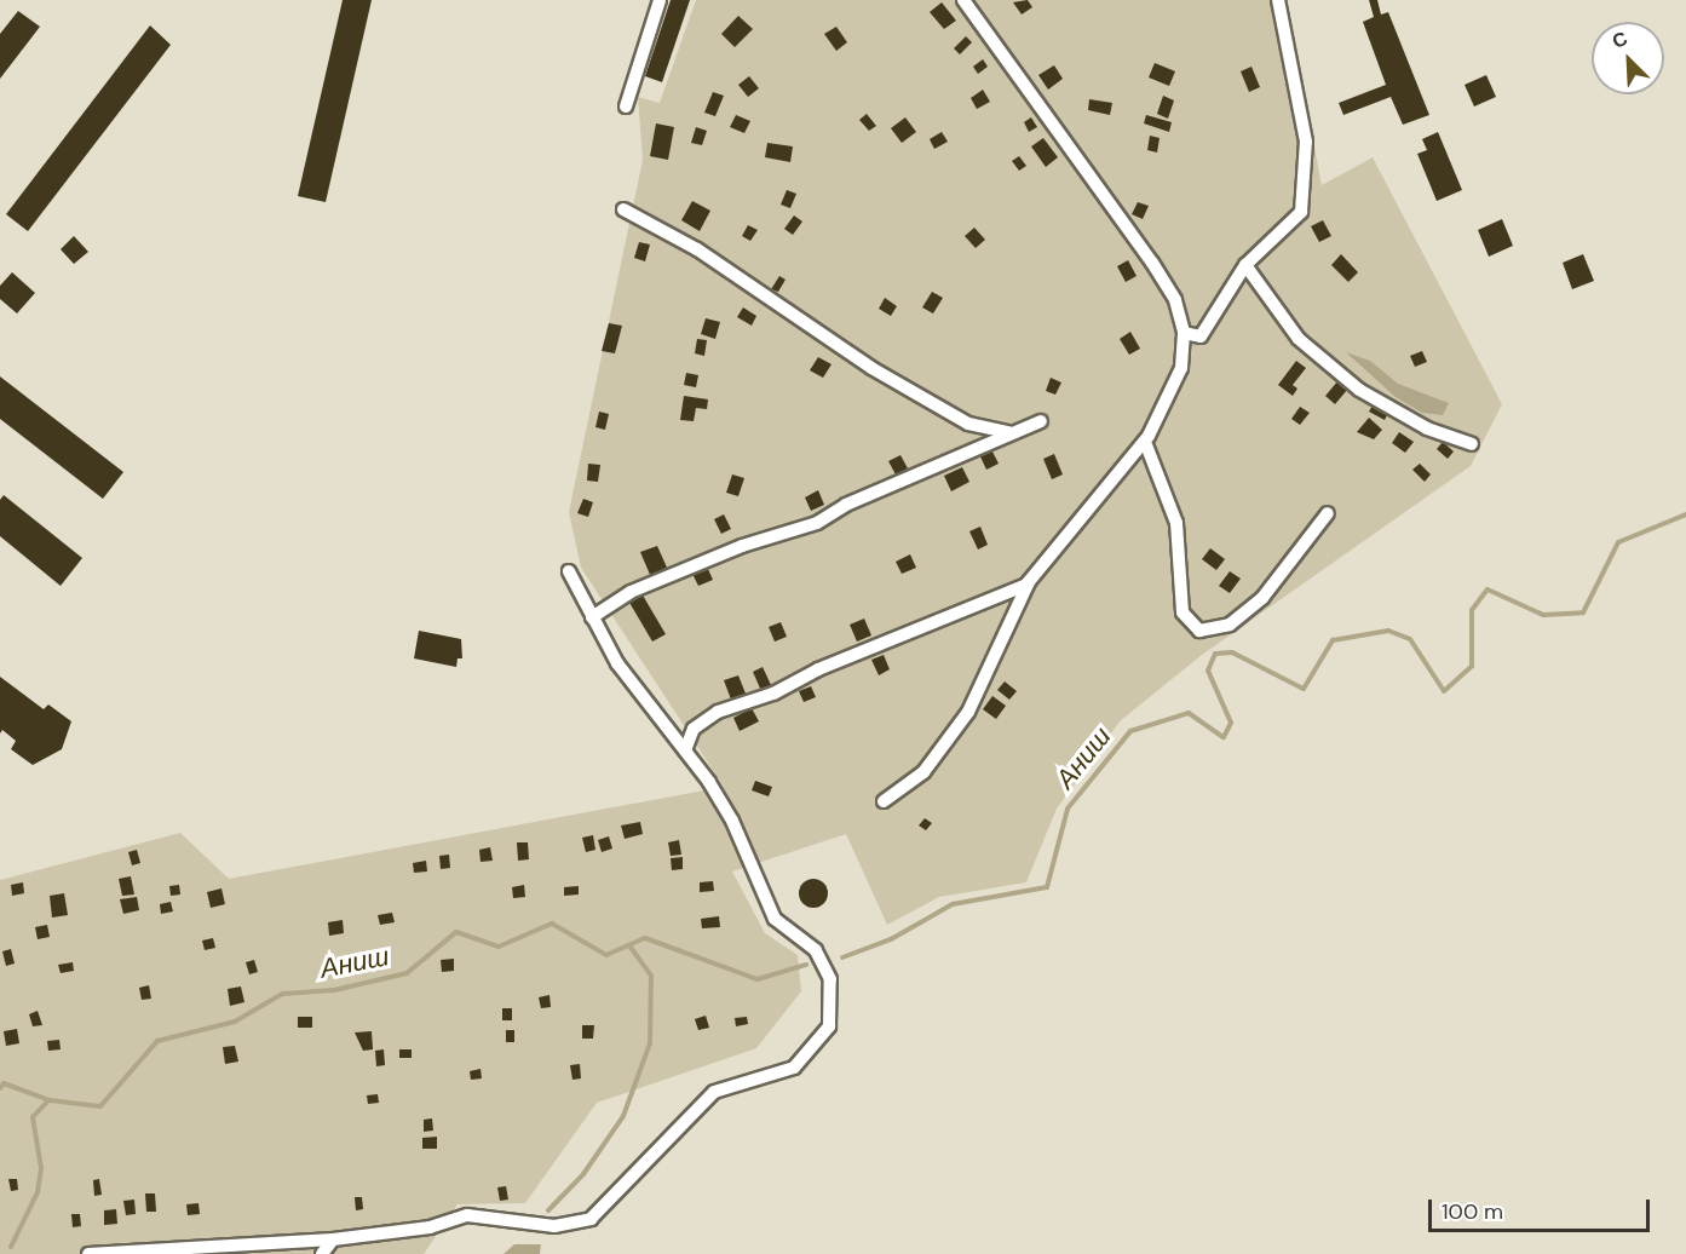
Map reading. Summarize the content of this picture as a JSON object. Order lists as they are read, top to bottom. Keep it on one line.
{"water":["Аниш"],"scale_bar":"100 m","north":"top left"}
